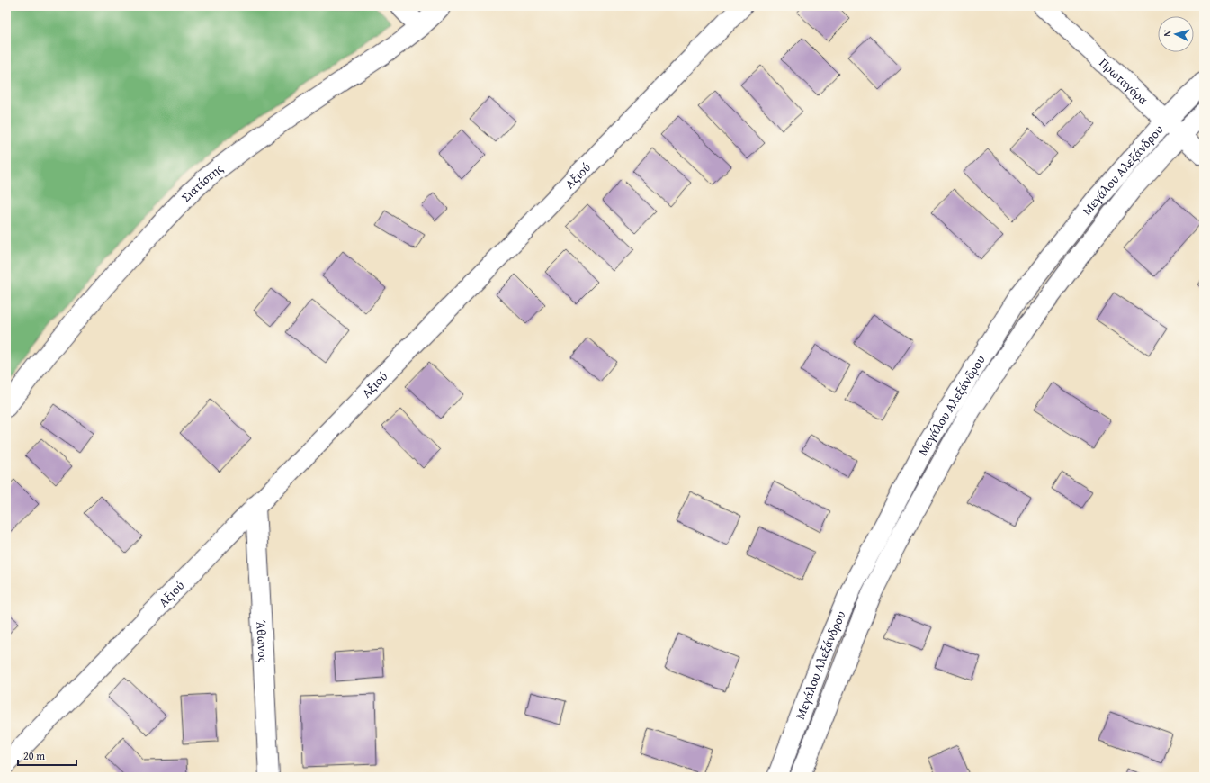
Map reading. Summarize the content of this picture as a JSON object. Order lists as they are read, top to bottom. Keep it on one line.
{"streets":{"street":["Πρωταγόρα","Μεγάλου Αλεξάνδρου","Αξιού","Σιατίστης","Άθωνος"]},"crossings":[["Πρωταγόρα","Μεγάλου Αλεξάνδρου"],["Αξιού","Άθωνος"]],"scale_bar":"20 m","north":"left"}
